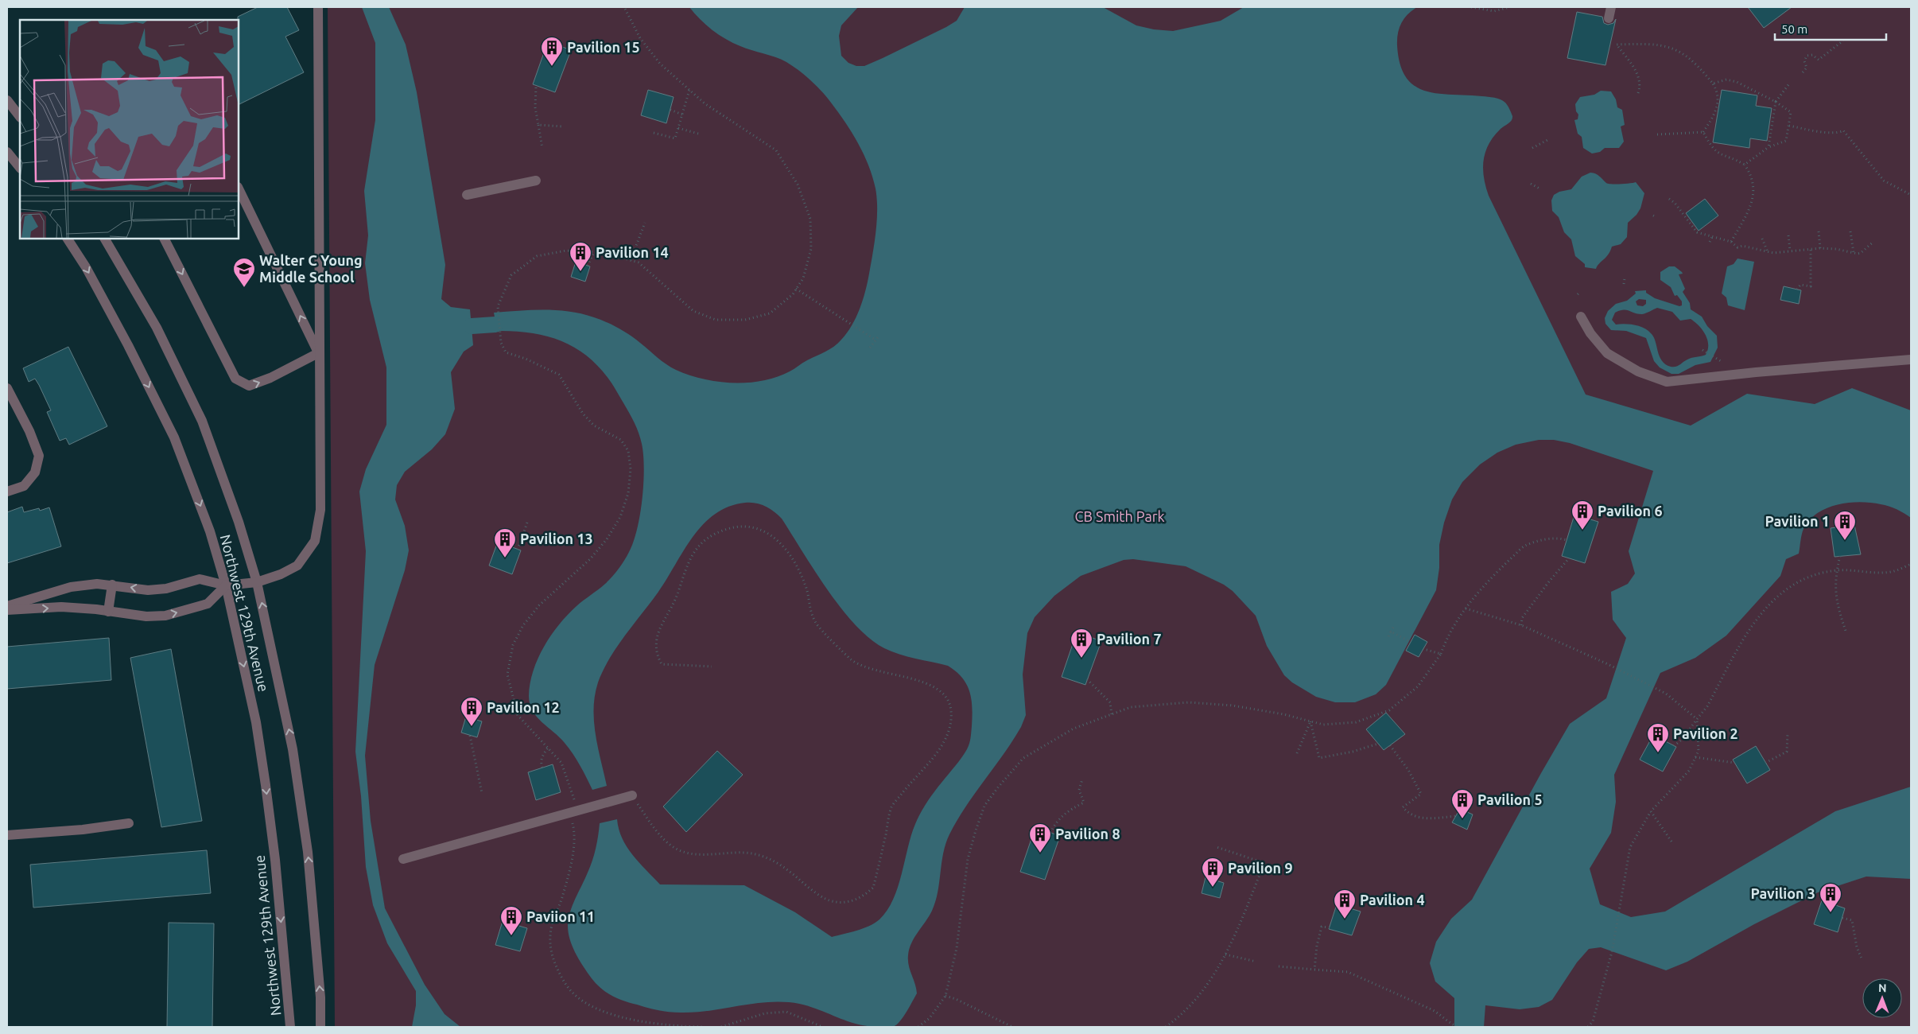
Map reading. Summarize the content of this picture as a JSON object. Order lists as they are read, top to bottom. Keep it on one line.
{"streets":{"street":["Northwest 129th Avenue"]},"parks":["CB Smith Park"],"places":{"building":["Pavilion 15","Pavilion 14","Pavilion 6","Pavilion 1","Pavilion 13","Pavilion 7","Pavilion 12","Pavilion 2","Pavilion 5","Pavilion 8","Pavilion 9","Pavilion 3","Pavilion 4","Paviion 11"],"school or university":["Walter C Young Middle School"]},"scale_bar":"50 m","north":"top"}
